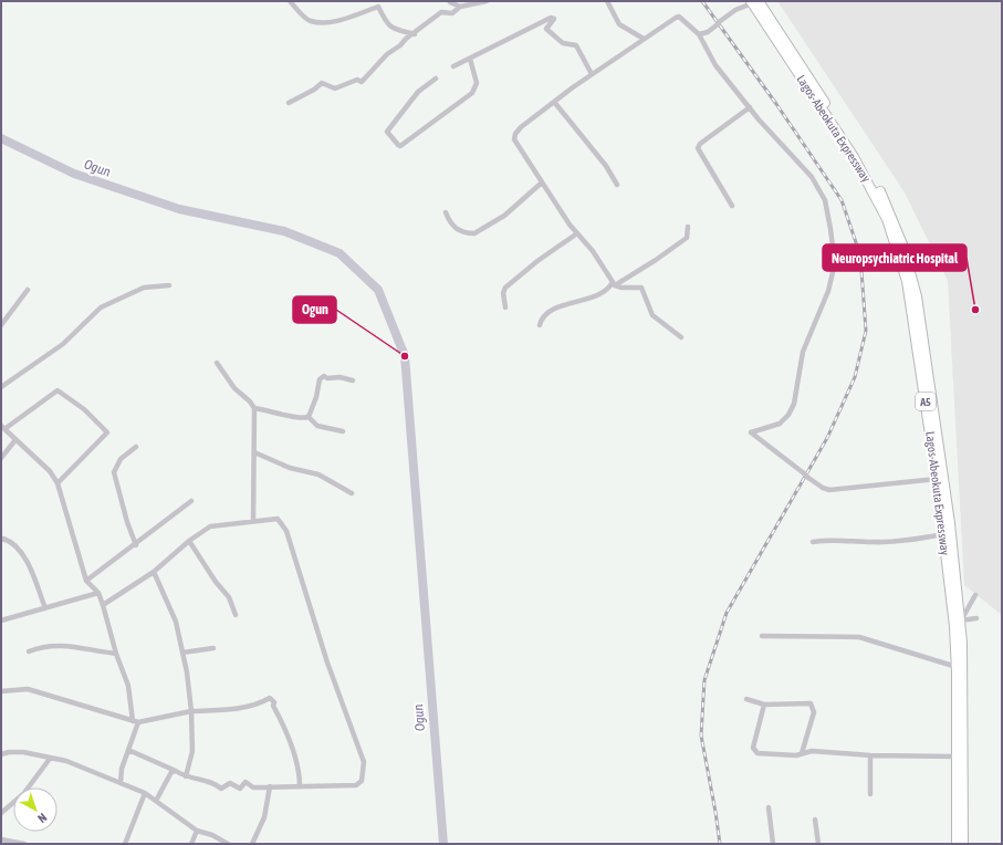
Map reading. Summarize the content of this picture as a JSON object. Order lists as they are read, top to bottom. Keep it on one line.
{"streets":{"highway":["Lagos-Abeokuta Expressway","A5"]},"water":["Ogun"],"places":["Neuropsychiatric Hospital","Ogun"],"north":"bottom right"}
